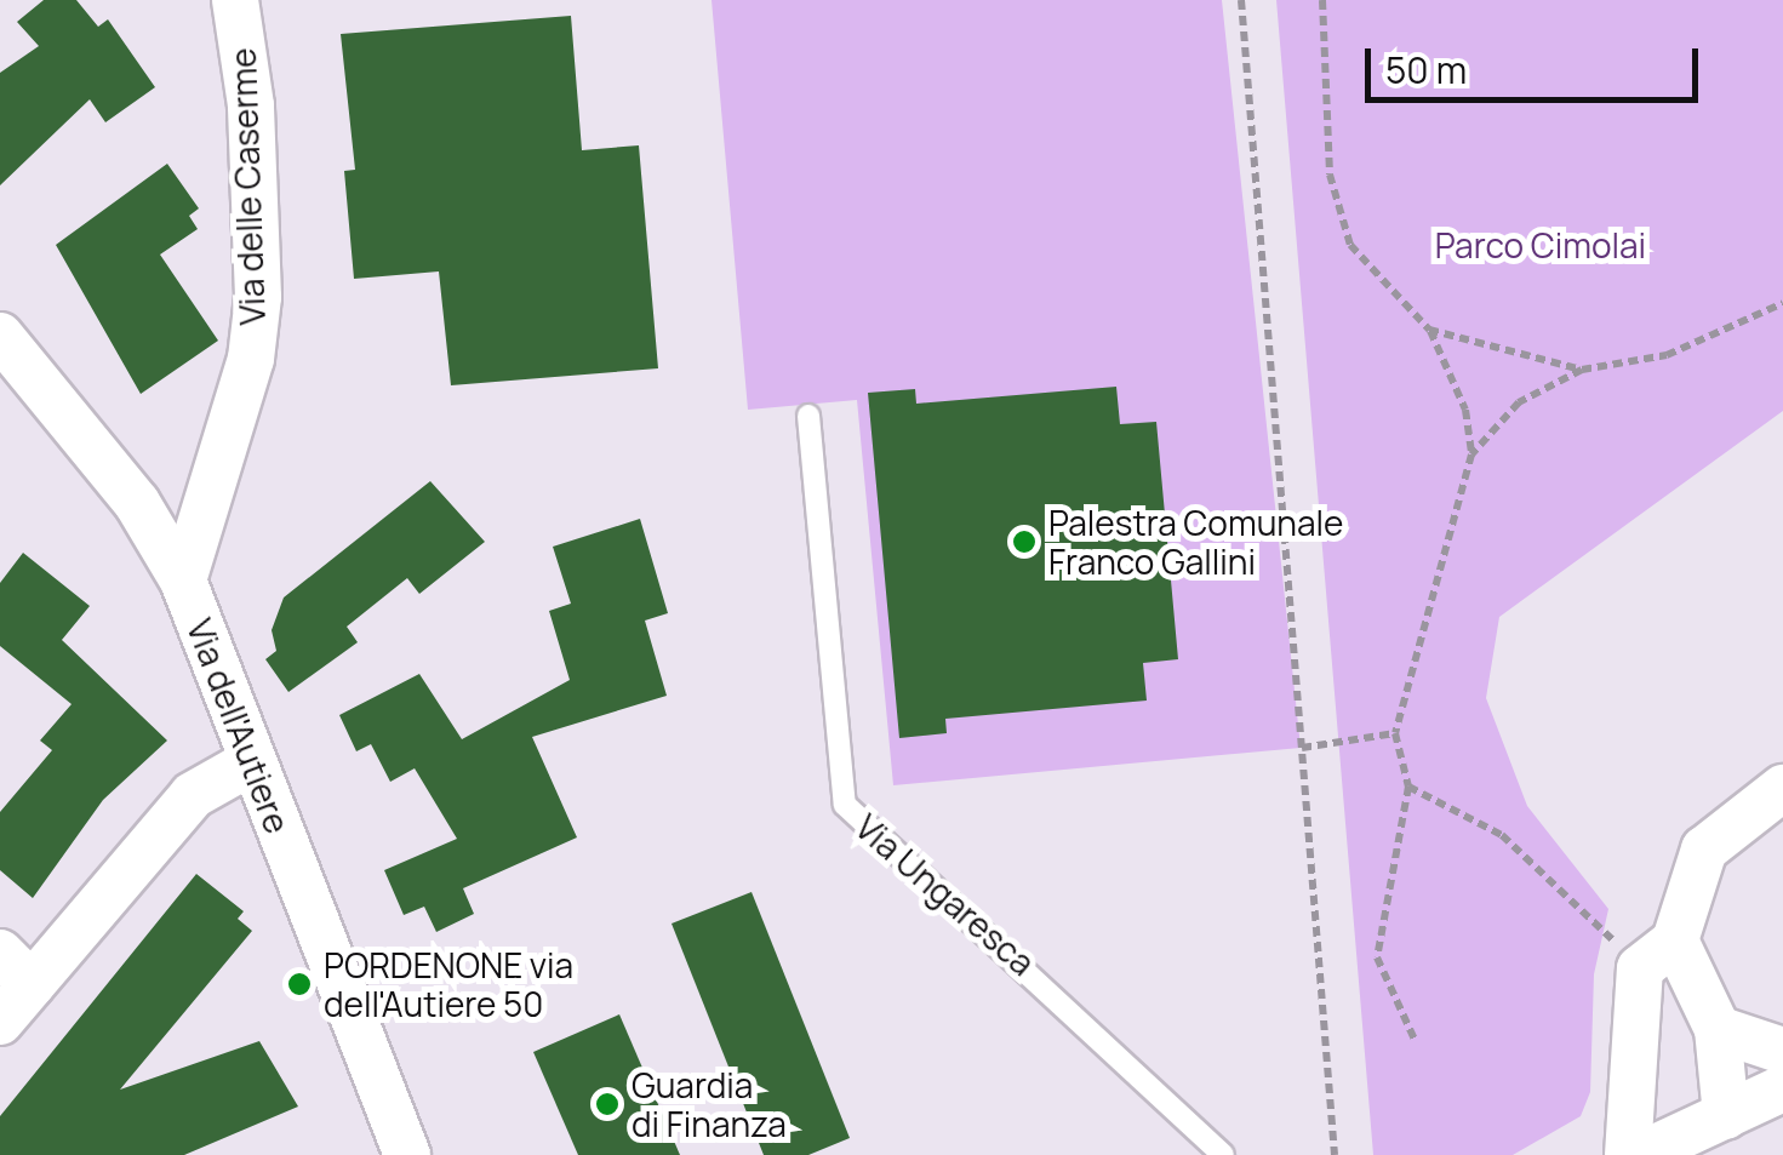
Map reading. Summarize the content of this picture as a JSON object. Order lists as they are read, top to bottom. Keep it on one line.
{"streets":{"street":["Via delle Caserme","Via dell'Autiere"],"lane":["Via Ungaresca"]},"crossings":[["Via delle Caserme","Via dell'Autiere"]],"parks":["Parco Cimolai"],"places":["Palestra Comunale Franco Gallini","PORDENONE via dell'Autiere 50","Guardia di Finanza"],"scale_bar":"50 m"}
